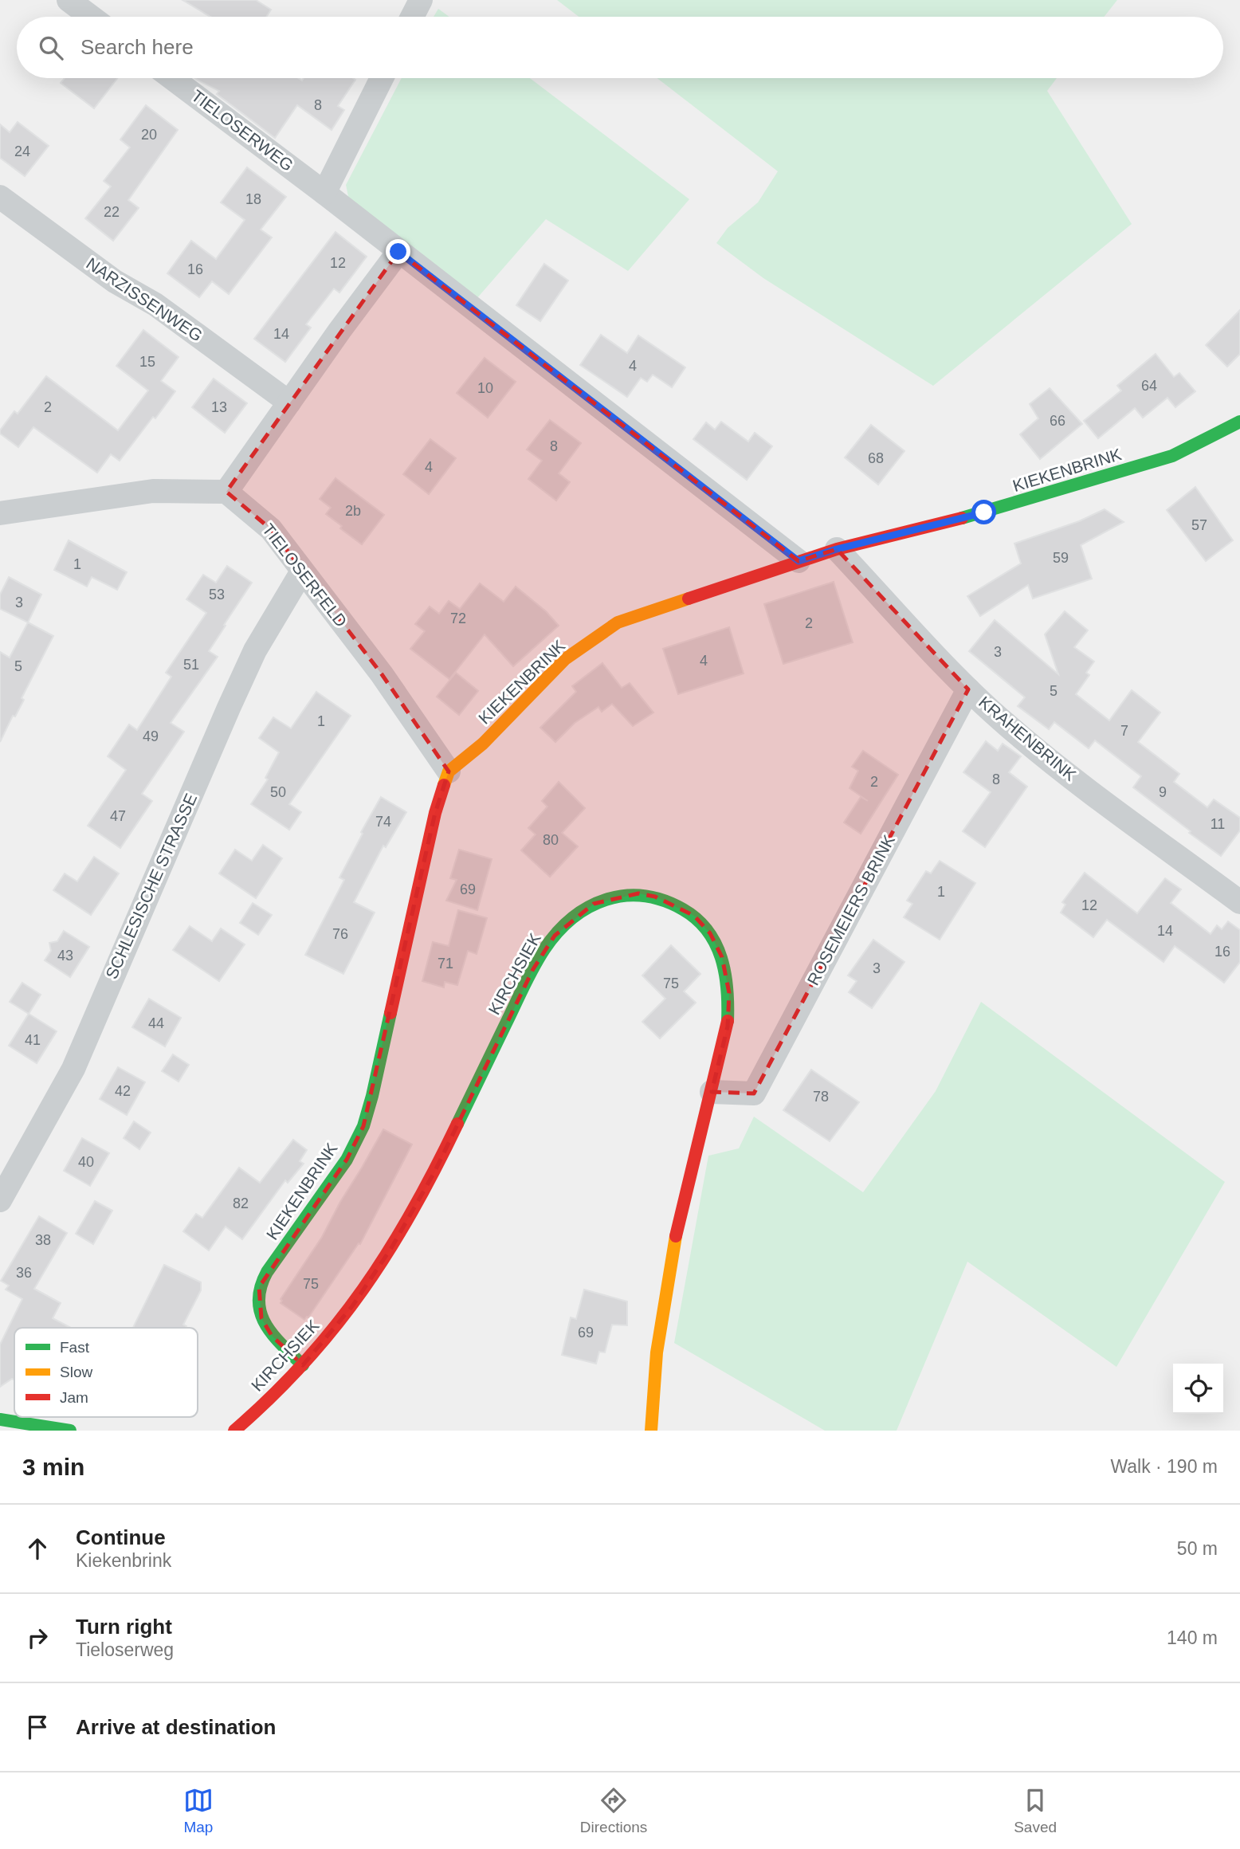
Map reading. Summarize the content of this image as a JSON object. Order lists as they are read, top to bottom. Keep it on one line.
{"streets":{"street":["TIELOSERWEG","NARZISSENWEG","KIEKENBRINK","TIELOSERFELD","KRAHENBRINK","SCHLESISCHE STRASSE","ROSEMEIERS BRINK","KIRCHSIEK"]},"crossings":[["TIELOSERWEG","KIEKENBRINK"],["KIEKENBRINK","TIELOSERFELD"],["KIEKENBRINK","KRAHENBRINK"],["KIEKENBRINK","KIRCHSIEK"],["TIELOSERFELD","SCHLESISCHE STRASSE"],["KRAHENBRINK","ROSEMEIERS BRINK"],["ROSEMEIERS BRINK","KIRCHSIEK"]],"house_numbers":["8","20","24","18","22","12","16","14","15","4","64","10","2","13","66","8","68","4","2b","57","59","1","53","3","72","2","3","4","51","5","5","1","7","49","8","2","50","9","47","74","11","80","69","1","12","14","76","16","43","71","3","75","44","41","42","78","40","82","38","36","75","69"],"legend":["Fast","Slow","Jam"],"page":{"search":"Search here","heading":["3 min","Walk · 190 m"],"list":[["Continue","Kiekenbrink","50 m"],["Turn right","Tieloserweg","140 m"],"Arrive at destination"],"nav":["Map","Directions","Saved"]}}
